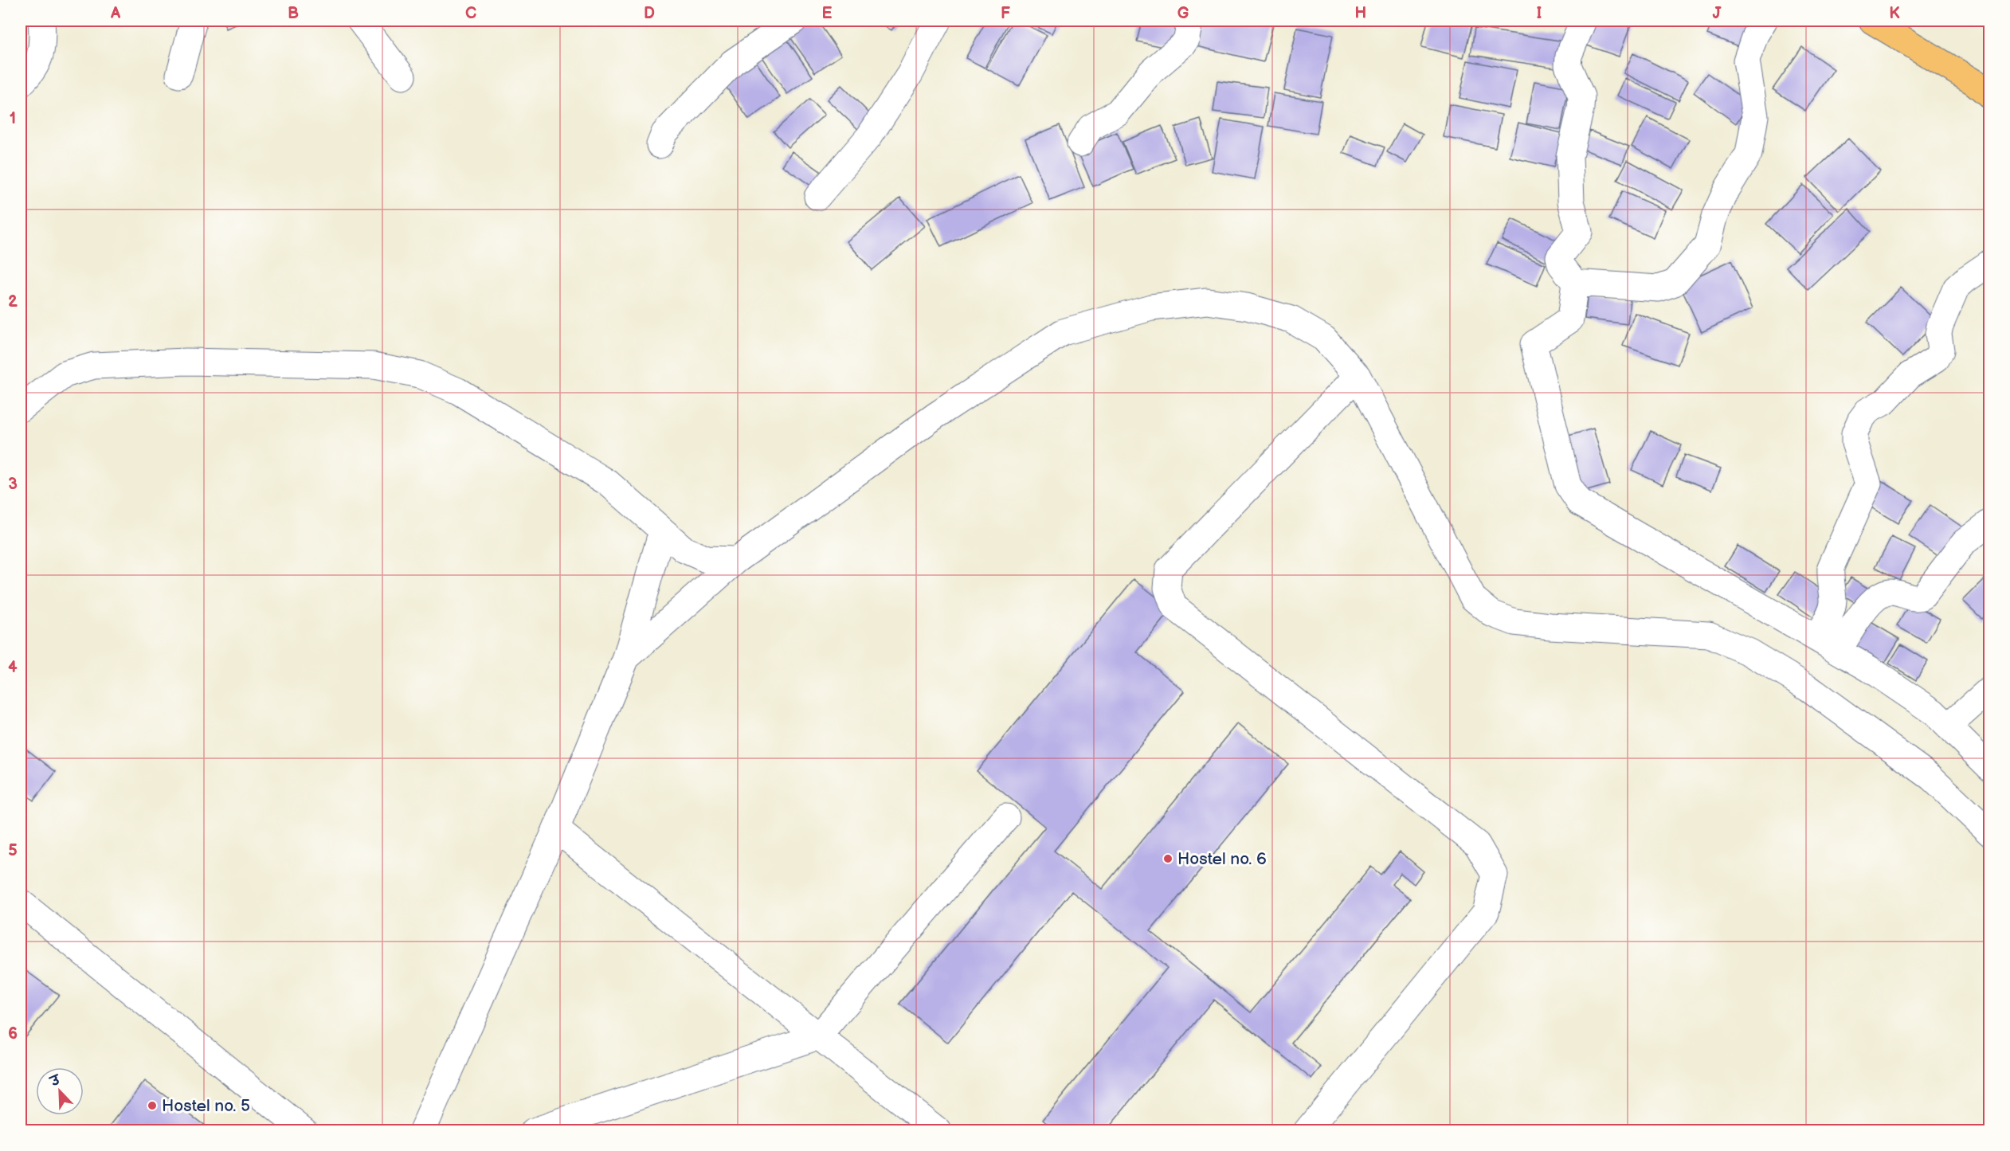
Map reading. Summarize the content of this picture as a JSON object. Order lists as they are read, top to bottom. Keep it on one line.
{"places":["Hostel no. 6","Hostel no. 5"],"north":"top left","grid":{"columns":["A","B","C","D","E","F","G","H","I","J","K"],"rows":["1","2","3","4","5","6"]}}
